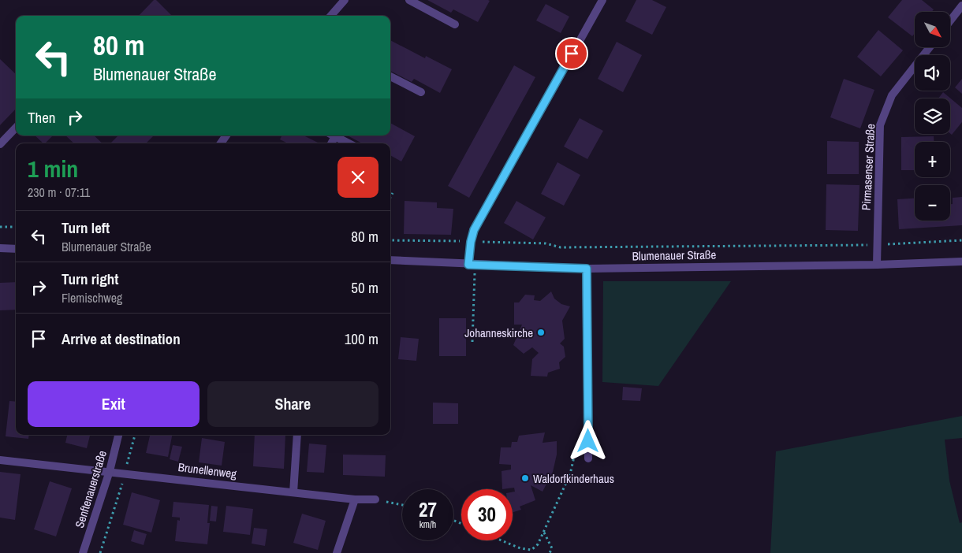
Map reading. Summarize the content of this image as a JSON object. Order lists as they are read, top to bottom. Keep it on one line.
{"streets":{"street":["Pirmasenser Straße","Blumenauer Straße","Brunellenweg","Senftenauerstraße"]},"crossings":[["Pirmasenser Straße","Blumenauer Straße"],["Brunellenweg","Senftenauerstraße"]],"places":["Johanneskirche","Waldorfkinderhaus"],"north":"bottom right","page":{"map_buttons":["+","−"],"turn":["80 m","Blumenauer Straße"],"then":"Then","heading":["1 min","230 m · 07:11"],"list":[{"name":"Turn left","note":"Blumenauer Straße","value":"80 m"},{"name":"Turn right","note":"Flemischweg","value":"50 m"},{"name":"Arrive at destination","value":"100 m"}],"buttons":["Exit","Share"],"speed":"27 km/h","limit":"30"}}
